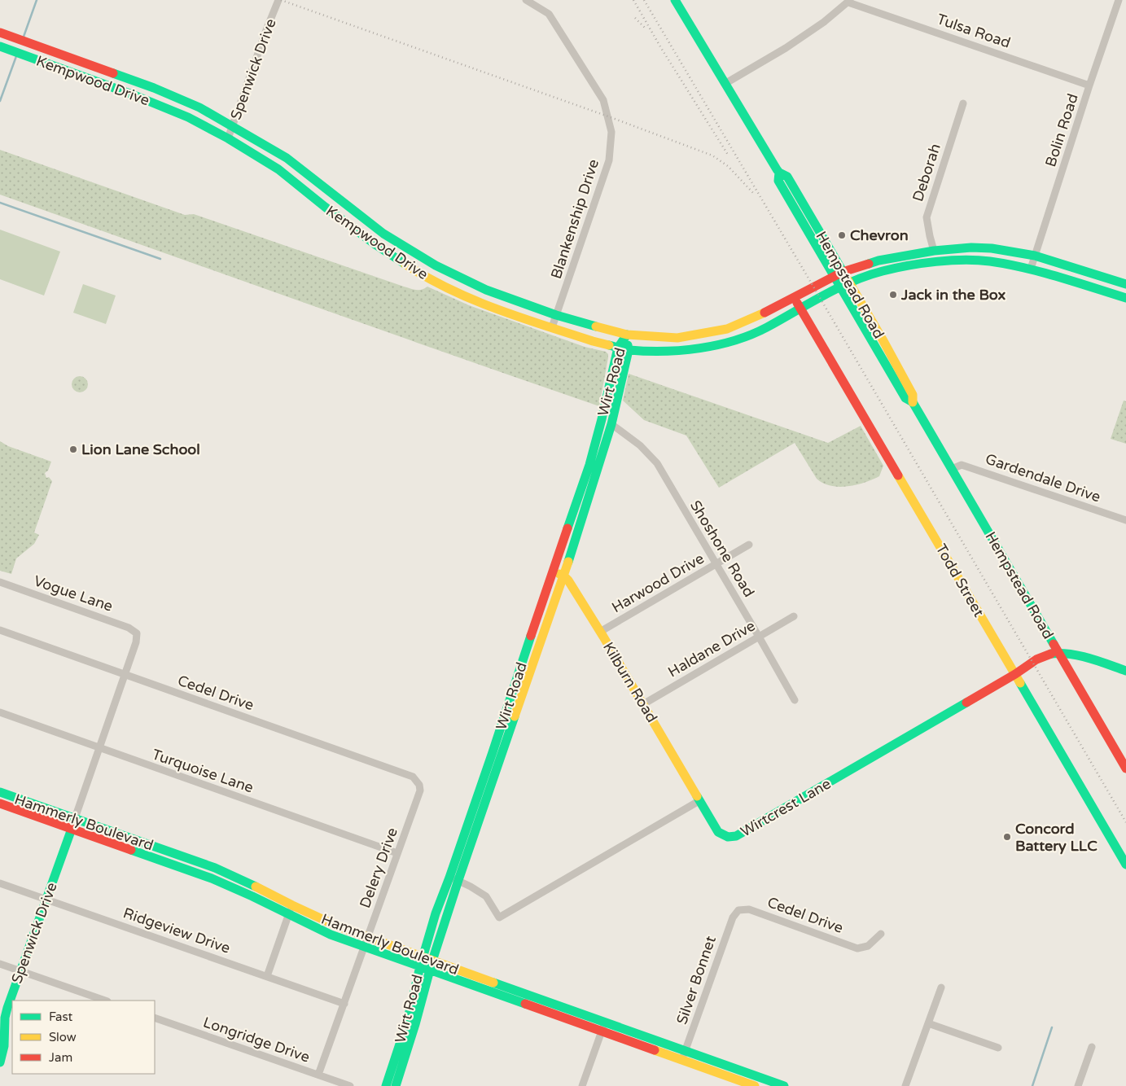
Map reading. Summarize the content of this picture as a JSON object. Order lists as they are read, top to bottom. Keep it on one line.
{"streets":{"main road":["Spenwick Drive","Kempwood Drive","Hempstead Road","Wirt Road","Todd Street","Kilburn Road","Wirtcrest Lane","Hammerly Boulevard"],"street":["Tulsa Road","Bolin Road","Deborah","Blankenship Drive","Gardendale Drive","Shoshone Road","Harwood Drive","Vogue Lane","Haldane Drive","Cedel Drive","Turquoise Lane","Delery Drive","Ridgeview Drive","Silver Bonnet","Longridge Drive"]},"crossings":[["Tulsa Road","Bolin Road"],["Spenwick Drive","Kempwood Drive"],["Spenwick Drive","Hammerly Boulevard"],["Spenwick Drive","Ridgeview Drive"],["Kempwood Drive","Bolin Road"],["Kempwood Drive","Deborah"],["Kempwood Drive","Blankenship Drive"],["Kempwood Drive","Hempstead Road"],["Kempwood Drive","Wirt Road"],["Kempwood Drive","Todd Street"],["Hempstead Road","Gardendale Drive"],["Hempstead Road","Wirtcrest Lane"],["Wirt Road","Shoshone Road"],["Wirt Road","Kilburn Road"],["Wirt Road","Hammerly Boulevard"],["Shoshone Road","Harwood Drive"],["Shoshone Road","Haldane Drive"],["Todd Street","Wirtcrest Lane"],["Harwood Drive","Kilburn Road"],["Vogue Lane","Cedel Drive"],["Haldane Drive","Kilburn Road"],["Kilburn Road","Wirtcrest Lane"],["Cedel Drive","Delery Drive"],["Cedel Drive","Silver Bonnet"],["Turquoise Lane","Delery Drive"],["Hammerly Boulevard","Delery Drive"],["Hammerly Boulevard","Silver Bonnet"],["Delery Drive","Ridgeview Drive"],["Delery Drive","Longridge Drive"]],"places":["Chevron","Jack in the Box","Lion Lane School","Concord Battery LLC"],"legend":["Fast","Slow","Jam"]}
